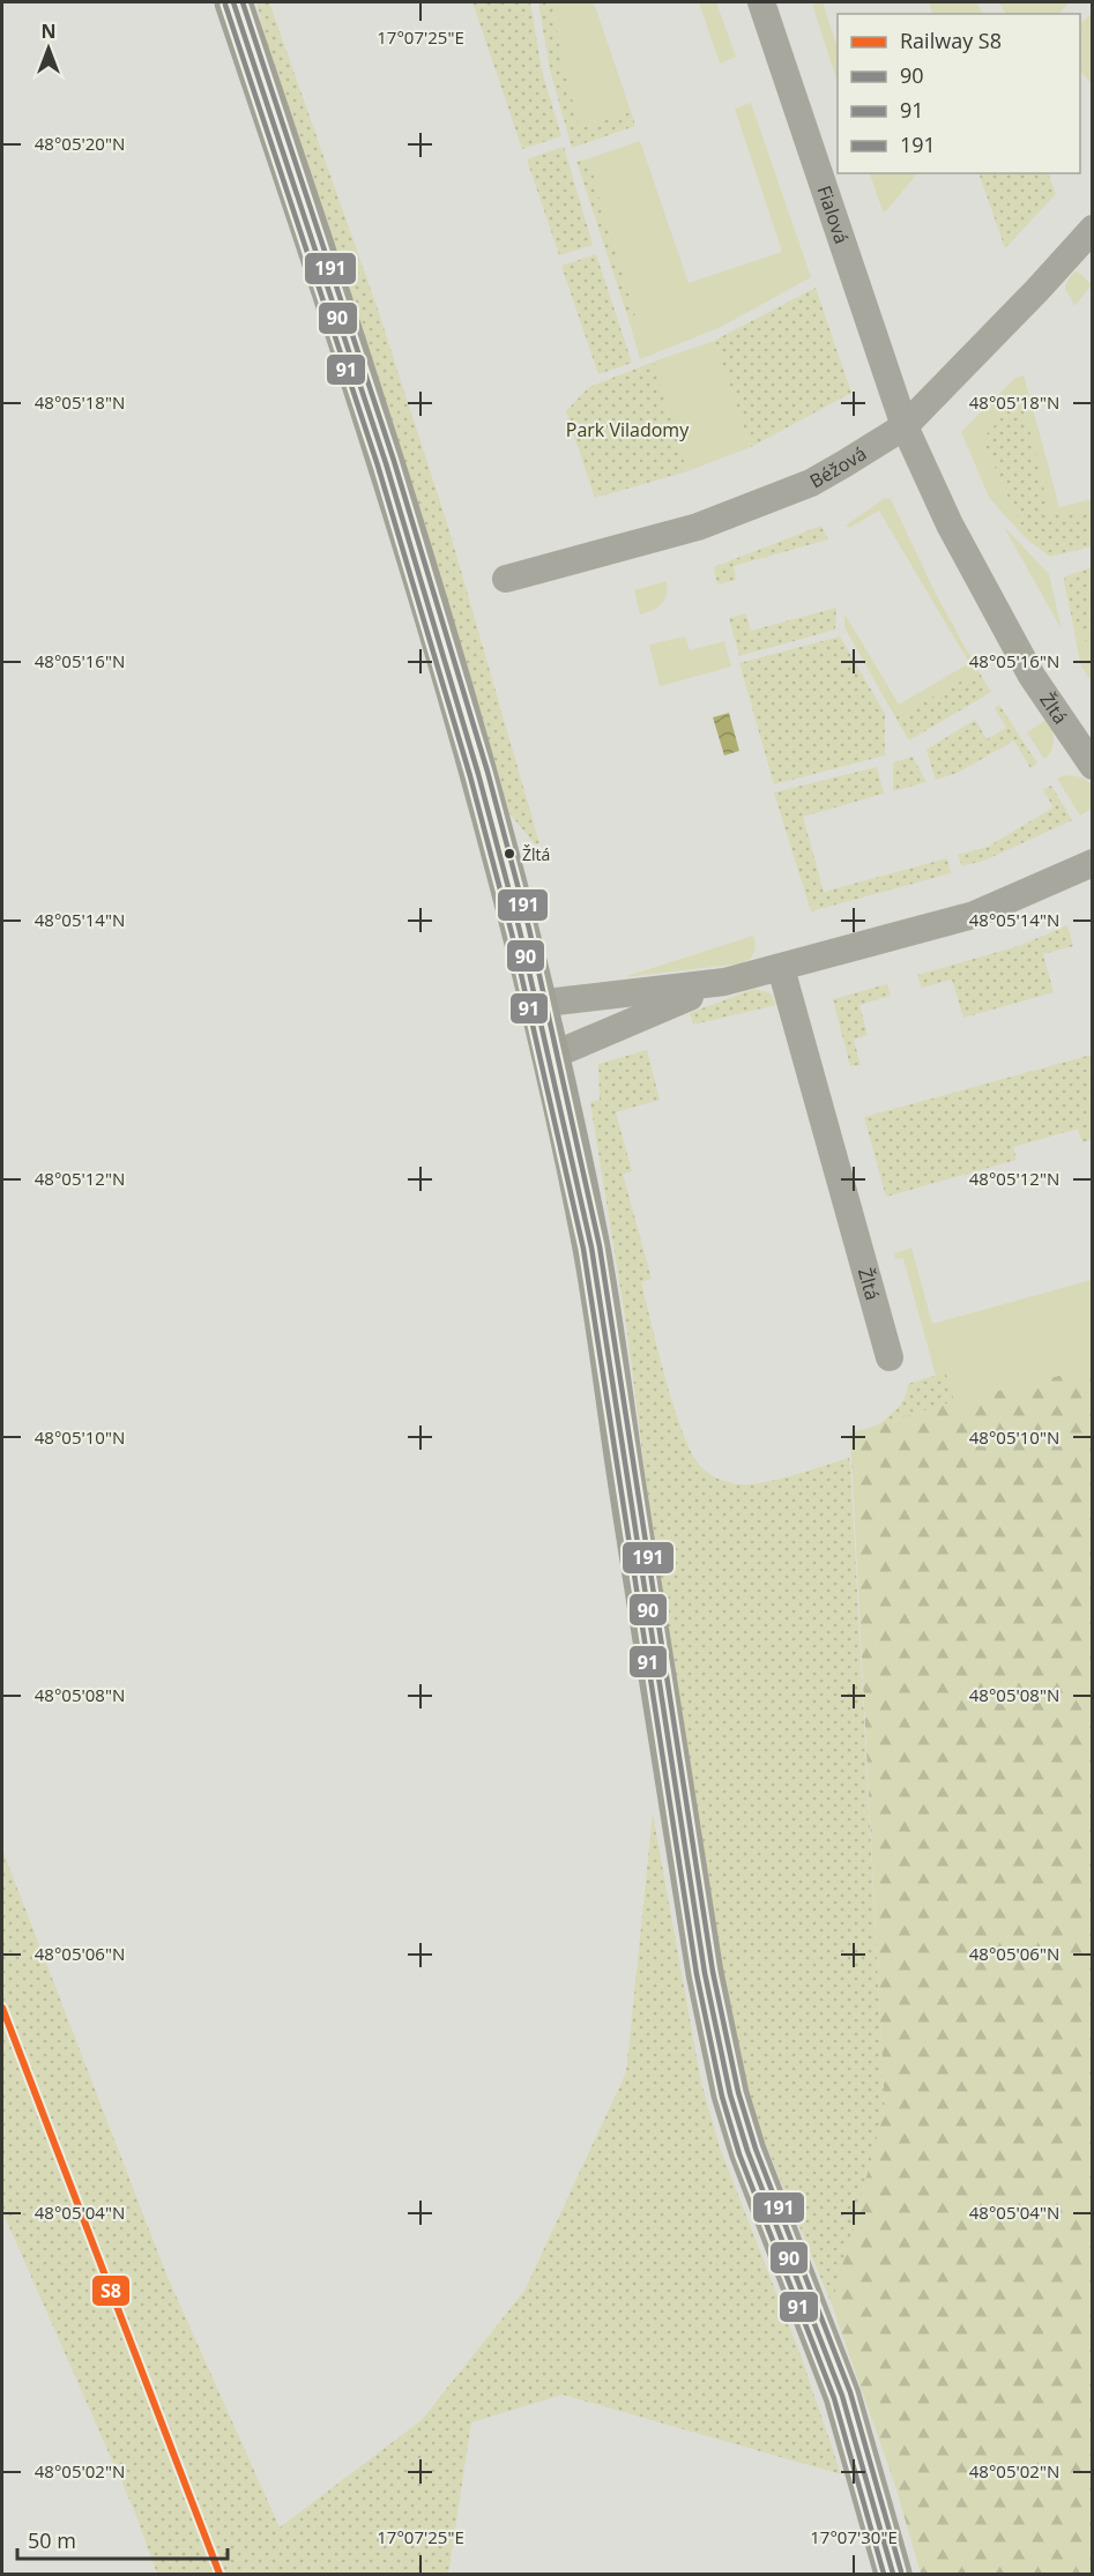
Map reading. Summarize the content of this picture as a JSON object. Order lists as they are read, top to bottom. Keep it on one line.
{"streets":{"street":["Fialová","Béžová","Žltá"]},"crossings":[["Fialová","Béžová"],["Fialová","Žltá"],["Béžová","Žltá"]],"parks":["Park Viladomy"],"places":["Žltá"],"lines":["transit line 90","transit line 191","transit line 91","rail line S8"],"legend":["Railway S8","90","91","191"],"scale_bar":"50 m","north":"top","coordinates":["17°07'25\"E","48°05'20\"N","48°05'18\"N","48°05'16\"N","48°05'14\"N","48°05'12\"N","48°05'10\"N","48°05'08\"N","48°05'06\"N","48°05'04\"N","48°05'02\"N","17°07'30\"E"]}
